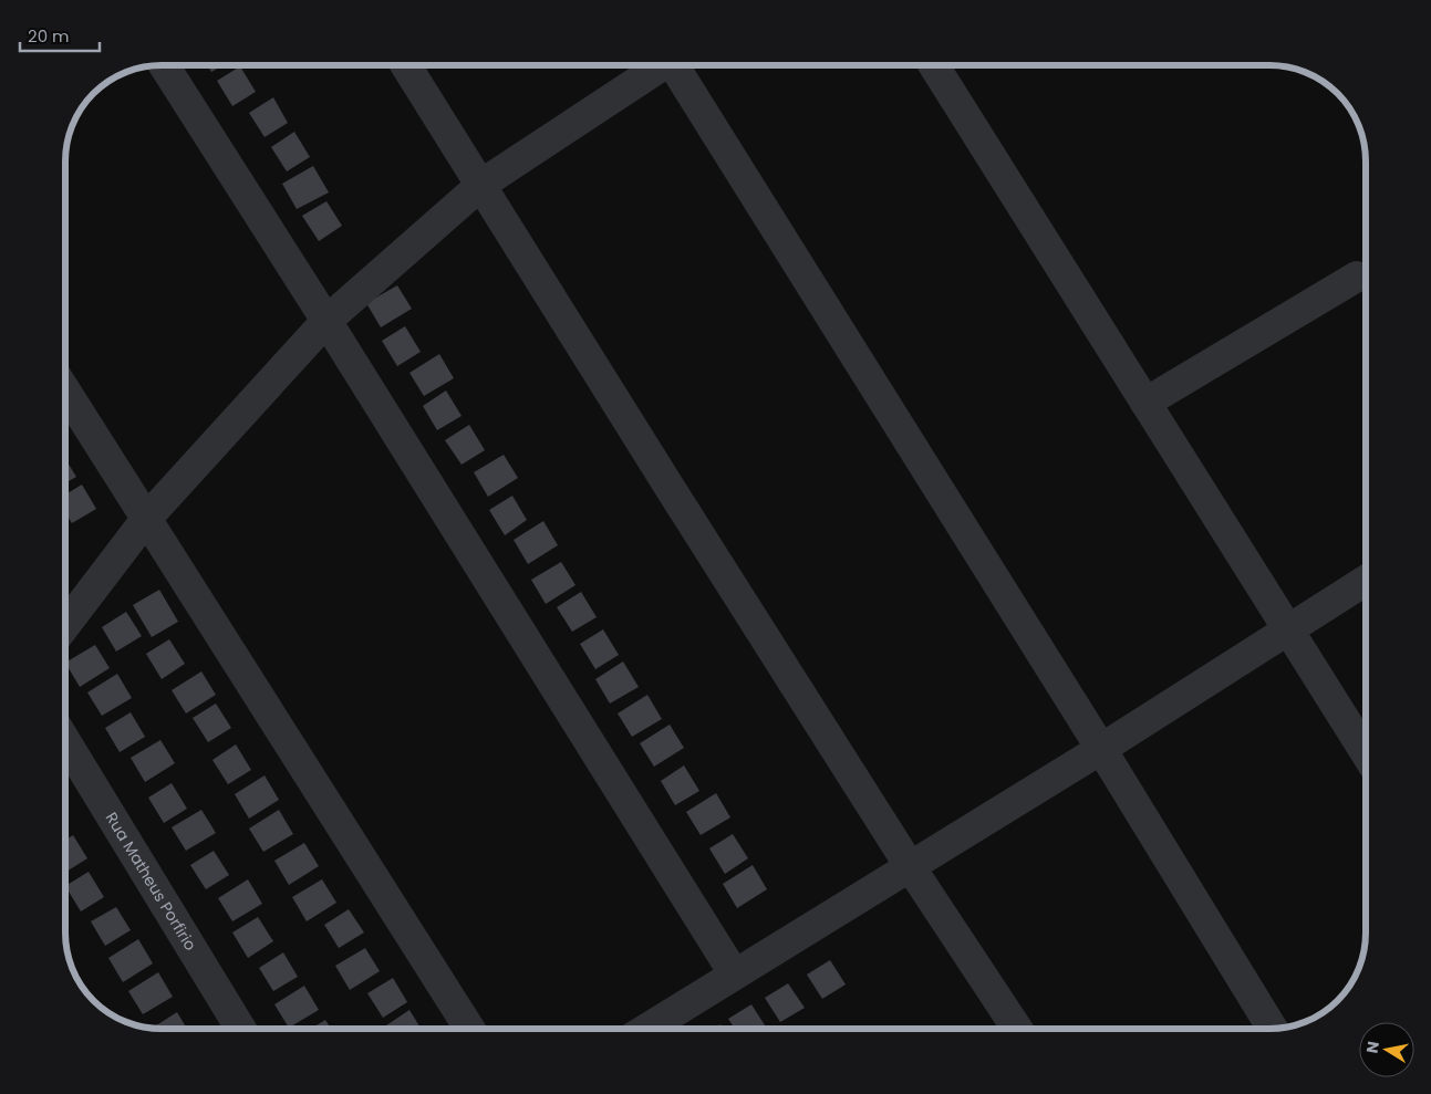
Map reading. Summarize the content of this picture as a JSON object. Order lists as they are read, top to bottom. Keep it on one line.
{"streets":{"street":["Rua Matheus Porfirio"]},"scale_bar":"20 m","north":"left"}
